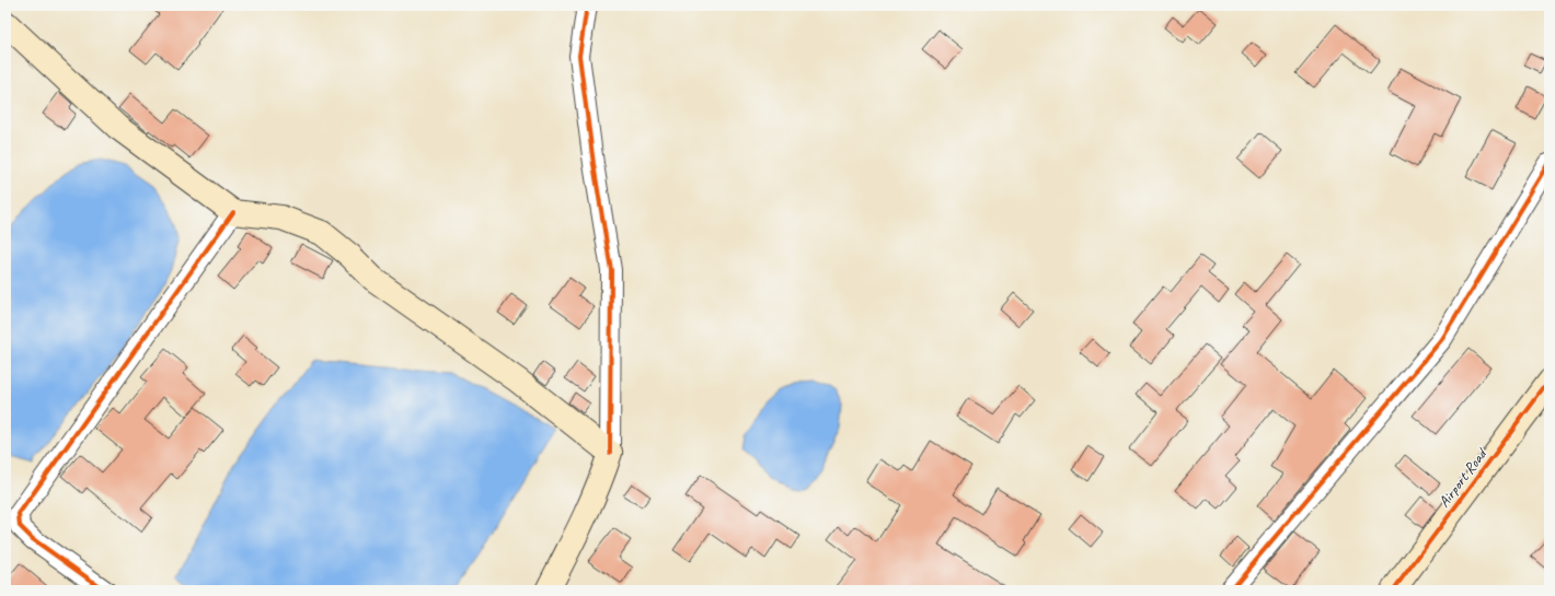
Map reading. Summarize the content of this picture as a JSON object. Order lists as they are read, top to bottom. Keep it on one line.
{"streets":{"main road":["Airport Road"]}}
